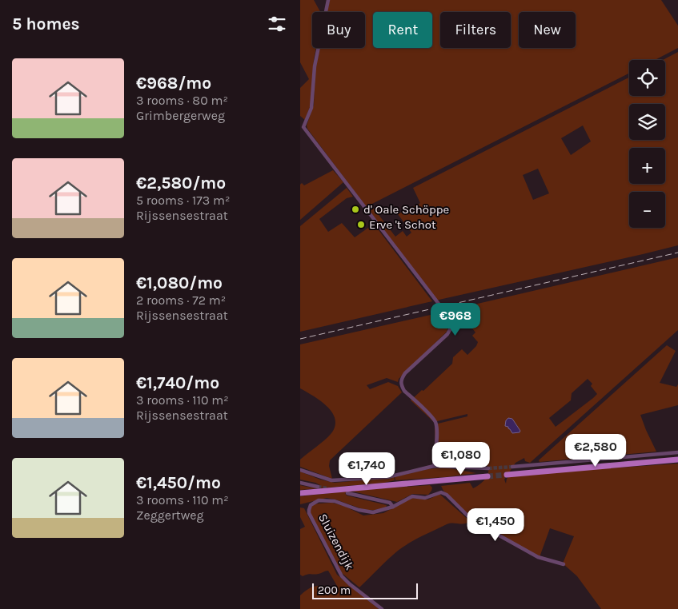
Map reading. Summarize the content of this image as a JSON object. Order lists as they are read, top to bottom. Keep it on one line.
{"streets":{"street":["Sluizendijk"]},"places":["d' Oale Schöppe","Erve 't Schot"],"scale_bar":"200 m","page":{"heading":"5 homes","chip":["Buy","Rent","Filters","New"],"list":[{"name":"€968/mo","note":"3 rooms · 80 m² · Grimbergerweg"},{"name":"€2,580/mo","note":"5 rooms · 173 m² · Rijssensestraat"},{"name":"€1,080/mo","note":"2 rooms · 72 m² · Rijssensestraat"},{"name":"€1,740/mo","note":"3 rooms · 110 m² · Rijssensestraat"},{"name":"€1,450/mo","note":"3 rooms · 110 m² · Zeggertweg"}],"map_buttons":["+","−"],"price":["€968","€2,580","€1,080","€1,740","€1,450"],"scale":"200 m"}}
